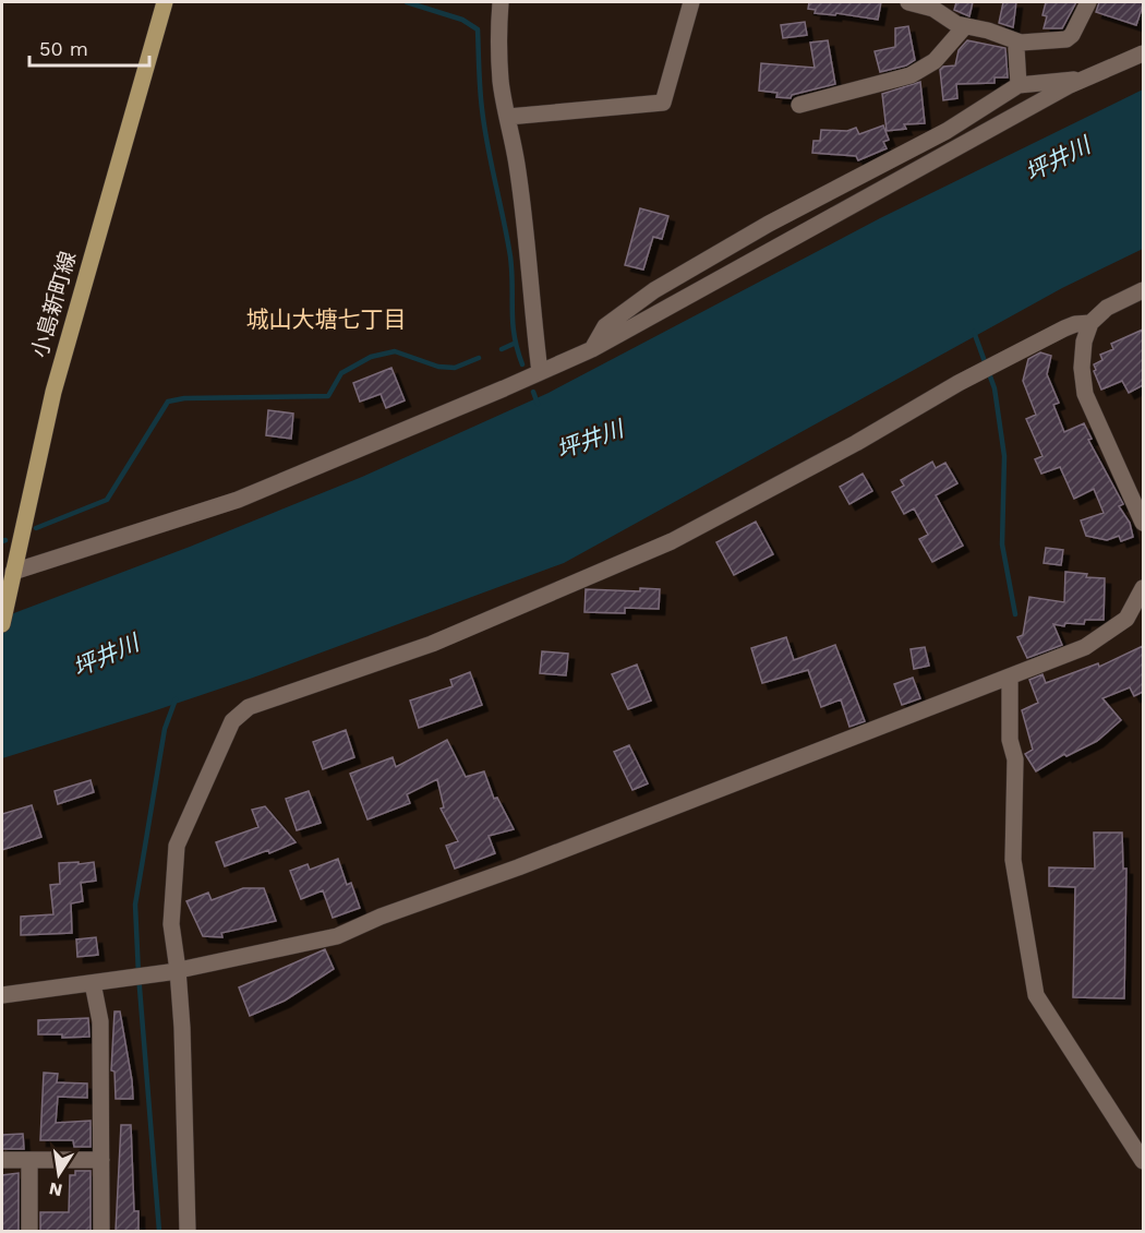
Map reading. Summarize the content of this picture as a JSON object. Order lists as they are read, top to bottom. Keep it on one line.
{"streets":{"main road":["小島新町線"]},"districts":["城山大塘七丁目"],"water":["坪井川"],"scale_bar":"50 m","north":"bottom"}
